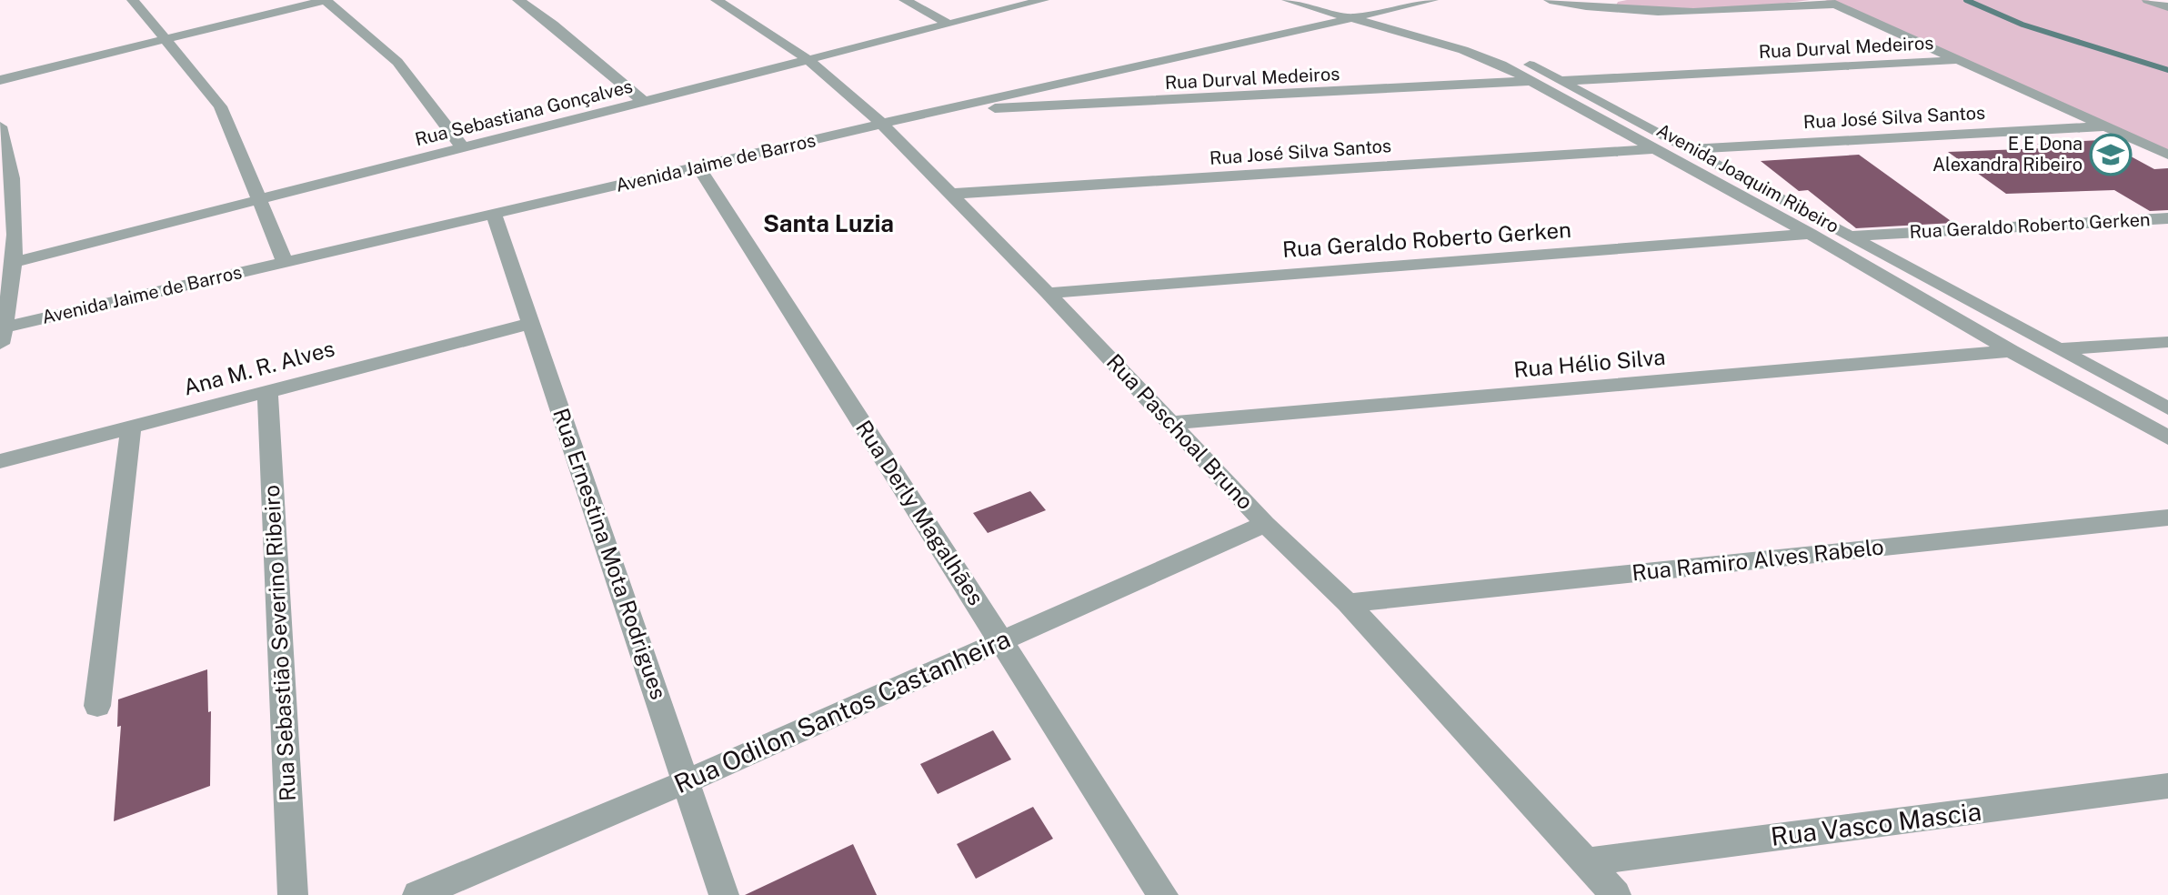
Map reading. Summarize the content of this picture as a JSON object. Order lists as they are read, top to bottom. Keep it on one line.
{"streets":{"street":["Rua Durval Medeiros","Rua Sebastiana Gonçalves","Rua José Silva Santos","Avenida Jaime de Barros","Avenida Joaquim Ribeiro","Rua Geraldo Roberto Gerken","Rua Hélio Silva","Ana M. R. Alves","Rua Paschoal Bruno","Rua Derly Magalhães","Rua Ernestina Mota Rodrigues","Rua Ramiro Alves Rabelo","Rua Sebastião Severino Ribeiro","Rua Odilon Santos Castanheira","Rua Vasco Mascia"]},"crossings":[["Rua Durval Medeiros","Avenida Jaime de Barros"],["Rua Durval Medeiros","Avenida Joaquim Ribeiro"],["Rua Sebastiana Gonçalves","Rua Paschoal Bruno"],["Rua José Silva Santos","Avenida Joaquim Ribeiro"],["Rua José Silva Santos","Rua Paschoal Bruno"],["Avenida Jaime de Barros","Avenida Joaquim Ribeiro"],["Avenida Jaime de Barros","Rua Paschoal Bruno"],["Avenida Jaime de Barros","Rua Derly Magalhães"],["Avenida Jaime de Barros","Rua Ernestina Mota Rodrigues"],["Avenida Joaquim Ribeiro","Rua Geraldo Roberto Gerken"],["Avenida Joaquim Ribeiro","Rua Hélio Silva"],["Rua Geraldo Roberto Gerken","Rua Paschoal Bruno"],["Rua Hélio Silva","Rua Paschoal Bruno"],["Ana M. R. Alves","Rua Ernestina Mota Rodrigues"],["Ana M. R. Alves","Rua Sebastião Severino Ribeiro"],["Rua Paschoal Bruno","Rua Ramiro Alves Rabelo"],["Rua Paschoal Bruno","Rua Odilon Santos Castanheira"],["Rua Paschoal Bruno","Rua Vasco Mascia"],["Rua Derly Magalhães","Rua Odilon Santos Castanheira"],["Rua Ernestina Mota Rodrigues","Rua Odilon Santos Castanheira"]],"districts":["Santa Luzia"],"places":{"school or university":["E E Dona Alexandra Ribeiro"]}}
